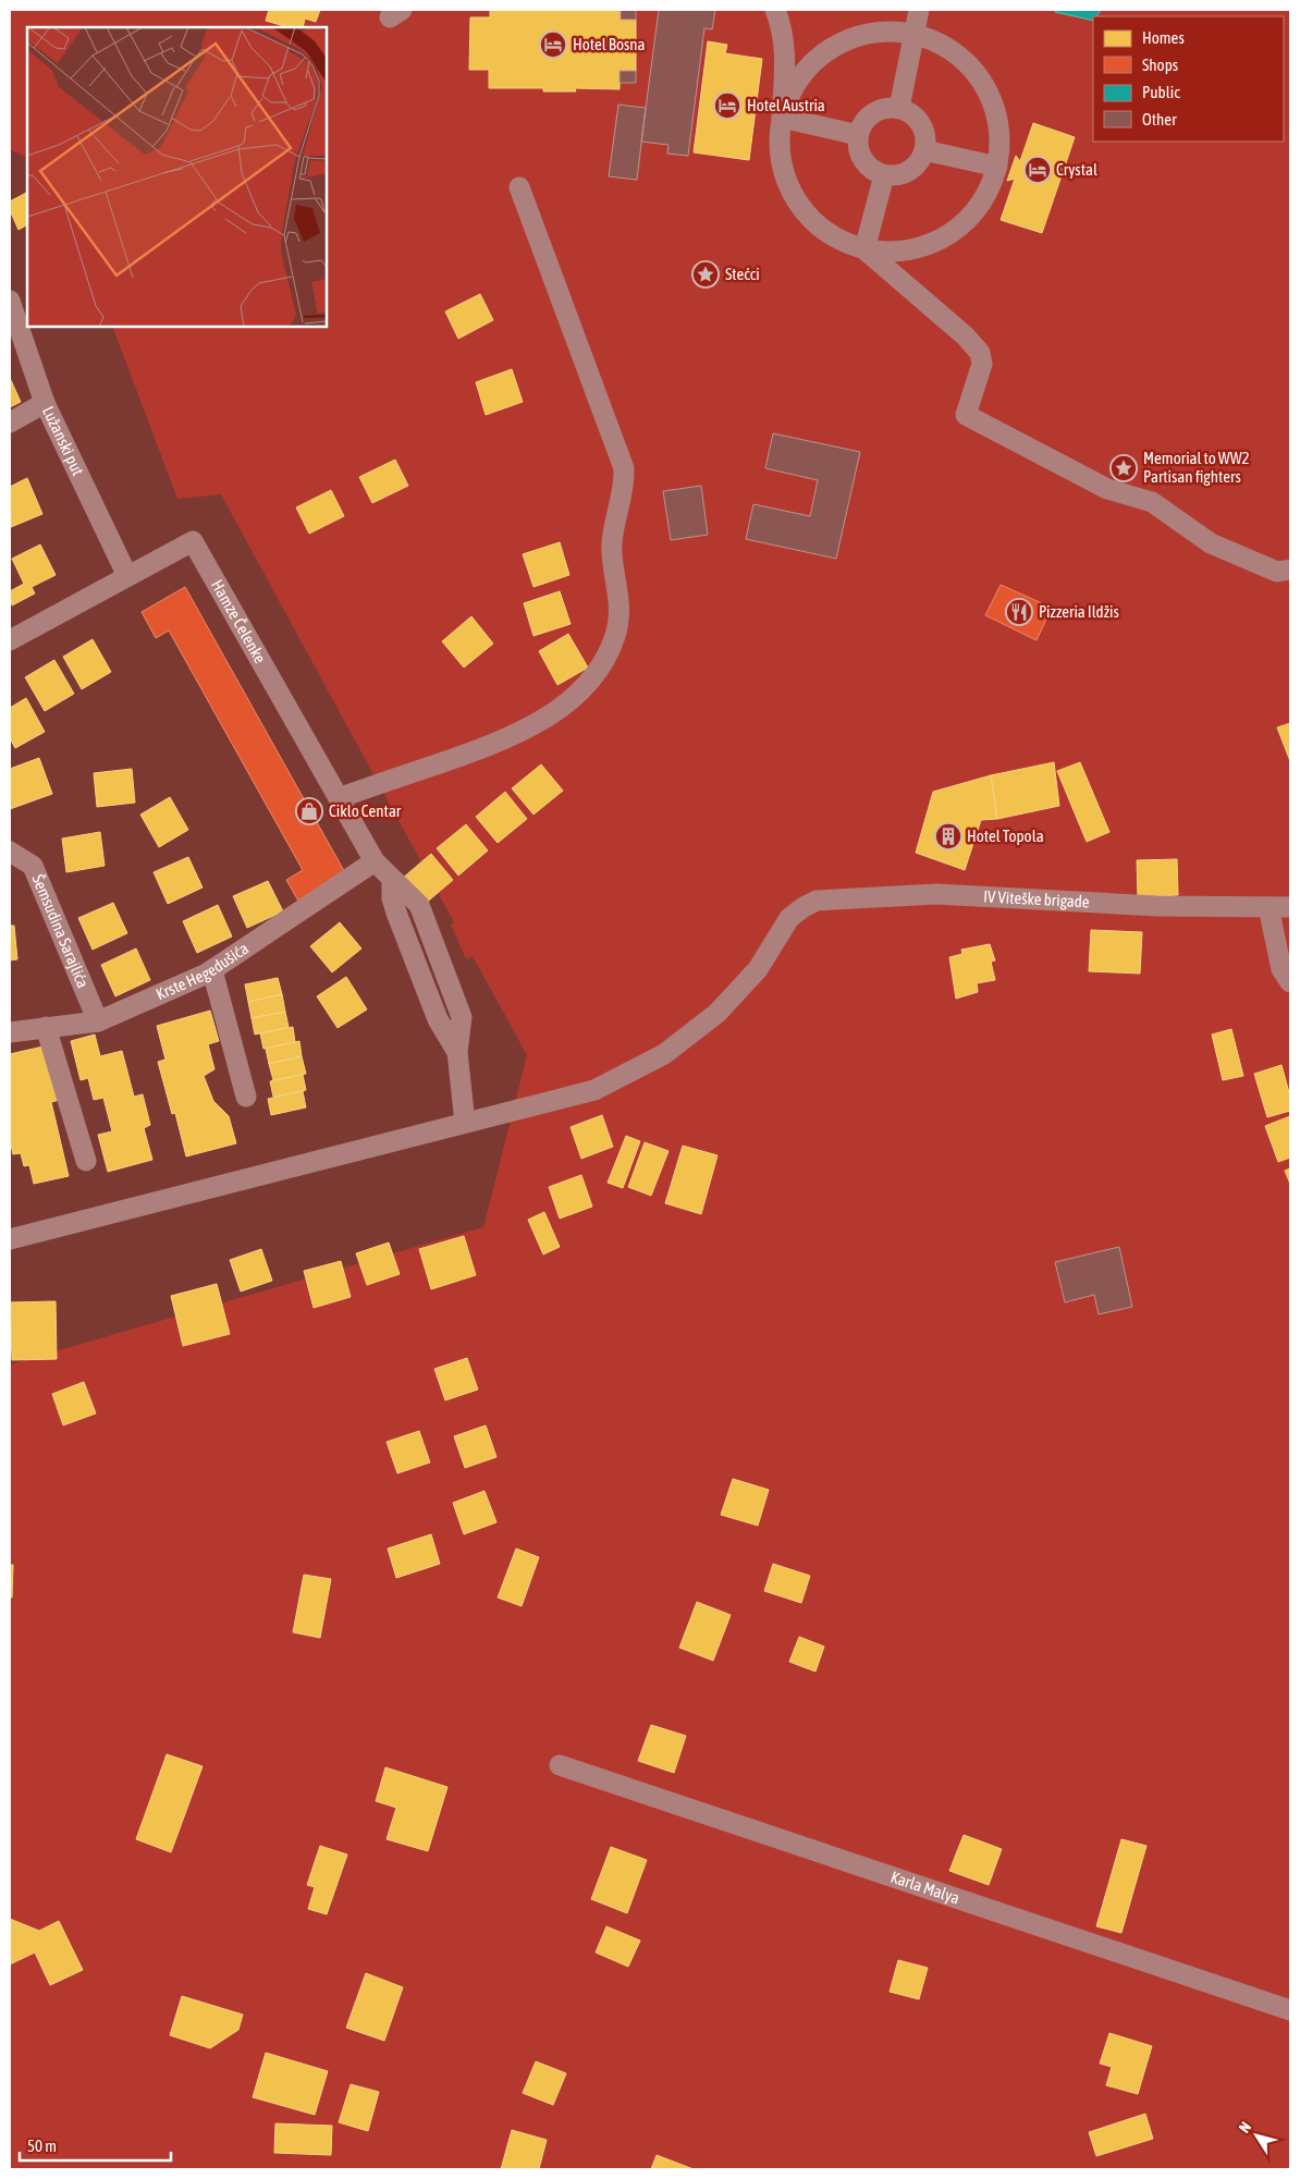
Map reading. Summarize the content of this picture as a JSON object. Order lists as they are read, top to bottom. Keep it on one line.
{"streets":{"street":["Lužanski put","Hamze Čelenke","IV Viteške brigade","Šemsudina Sarajlića","Krste Hegedušića","Karla Malya"]},"crossings":[["Lužanski put","Hamze Čelenke"],["Hamze Čelenke","IV Viteške brigade"],["Hamze Čelenke","Krste Hegedušića"],["Šemsudina Sarajlića","Krste Hegedušića"]],"places":{"hotel":["Hotel Bosna","Hotel Austria","Crystal"],"place":["Stećci","Memorial to WW2 Partisan fighters"],"restaurant":["Pizzeria Ildžis"],"shop":["Ciklo Centar"],"building":["Hotel Topola"]},"legend":["Homes","Shops","Public","Other"],"scale_bar":"50 m","north":"top left"}
